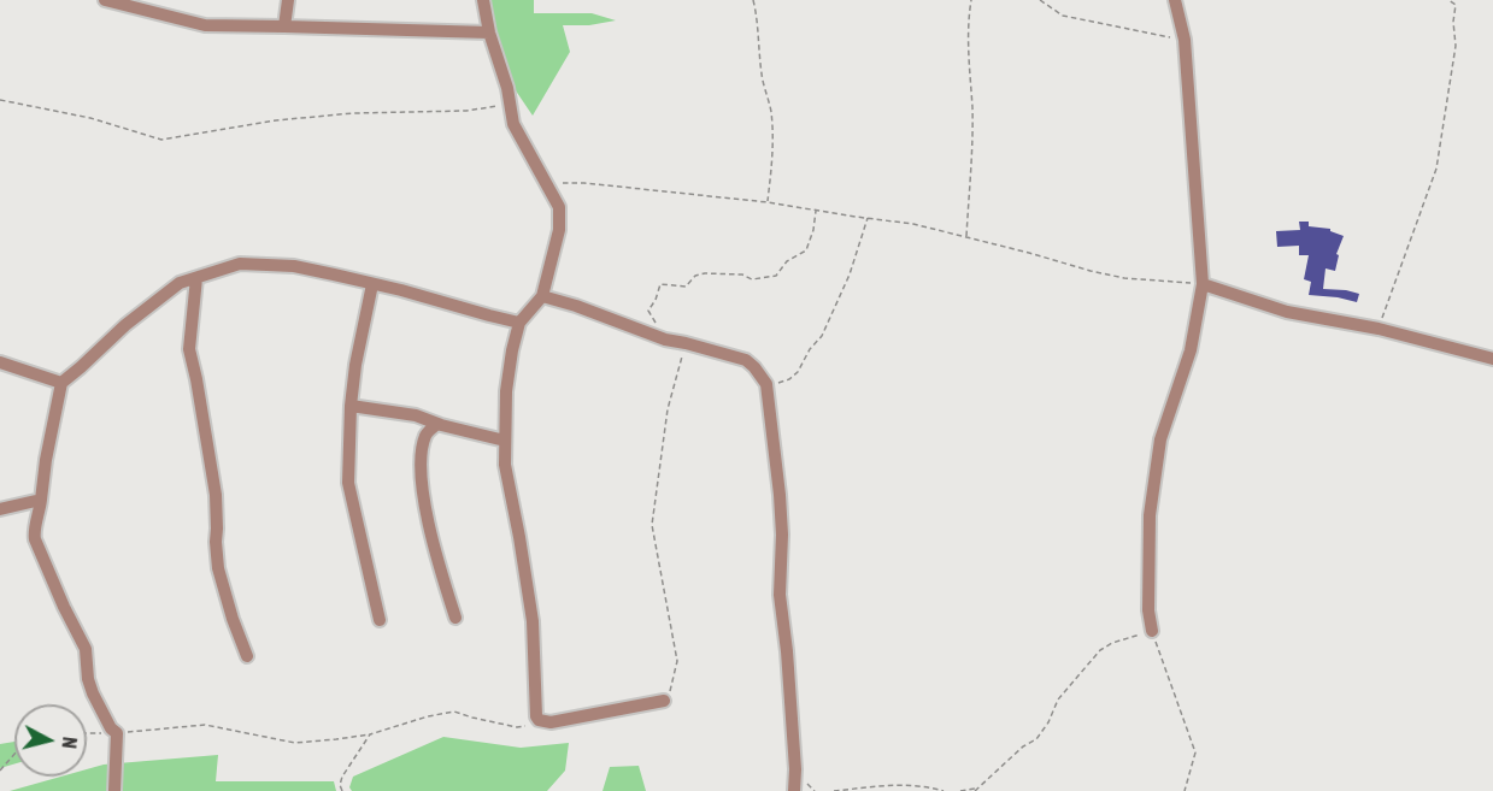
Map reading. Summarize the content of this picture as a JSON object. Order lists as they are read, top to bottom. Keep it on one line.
{"north":"right"}
